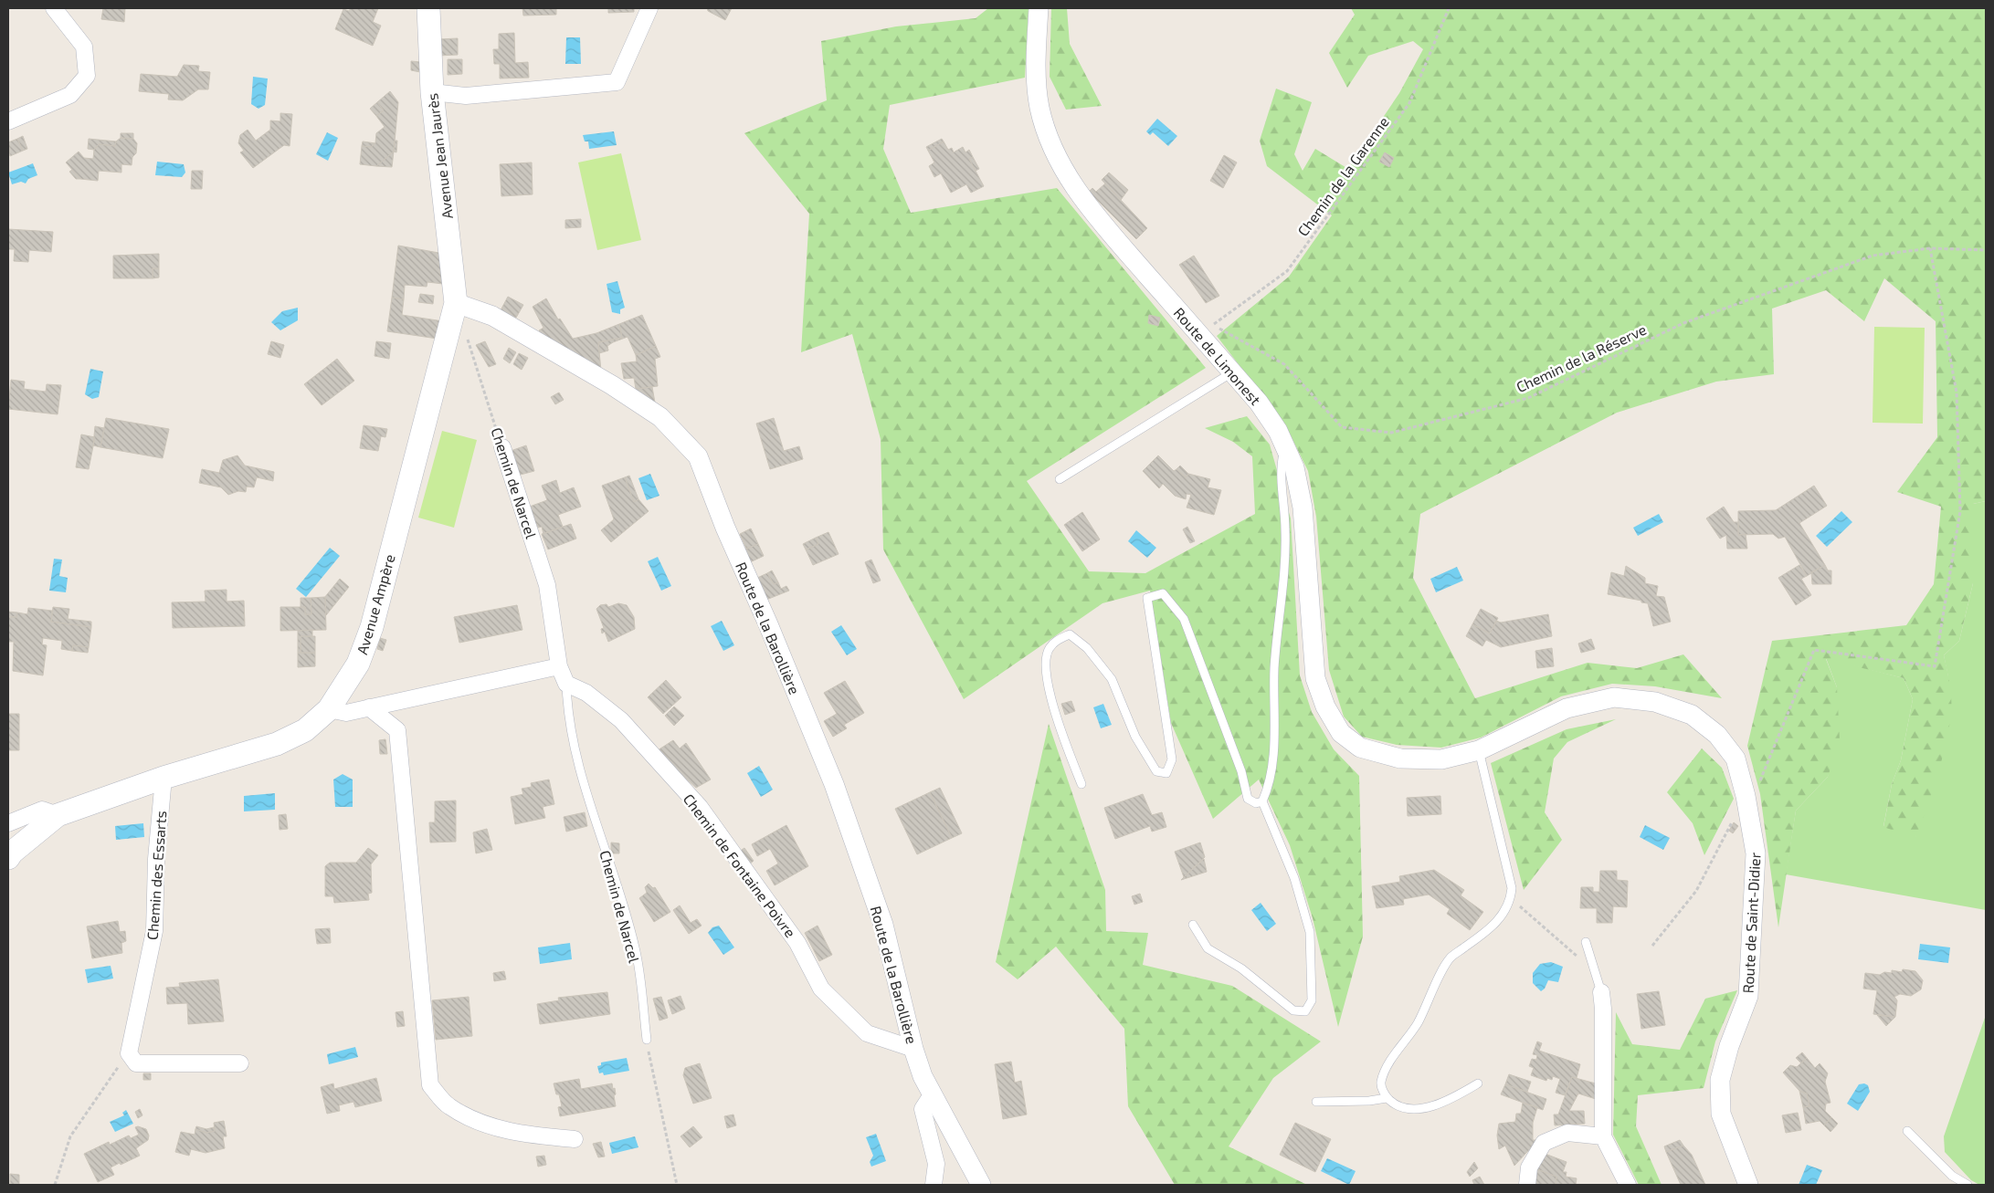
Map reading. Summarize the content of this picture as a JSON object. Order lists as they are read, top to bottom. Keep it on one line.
{"streets":{"main road":["Avenue Jean Jaurès","Avenue Ampère"],"street":["Route de Limonest","Chemin de Narcel","Route de la Barollière","Chemin de Fontaine Poivre","Chemin des Essarts","Route de Saint-Didier"],"path":["Chemin de la Garenne","Chemin de la Réserve"]},"crossings":[["Avenue Jean Jaurès","Avenue Ampère"],["Avenue Jean Jaurès","Route de la Barollière"],["Chemin de la Garenne","Chemin de la Réserve"],["Route de Limonest","Route de Saint-Didier"],["Chemin de Narcel","Chemin de Fontaine Poivre"],["Avenue Ampère","Route de la Barollière"],["Avenue Ampère","Chemin des Essarts"],["Route de la Barollière","Chemin de Fontaine Poivre"]]}
